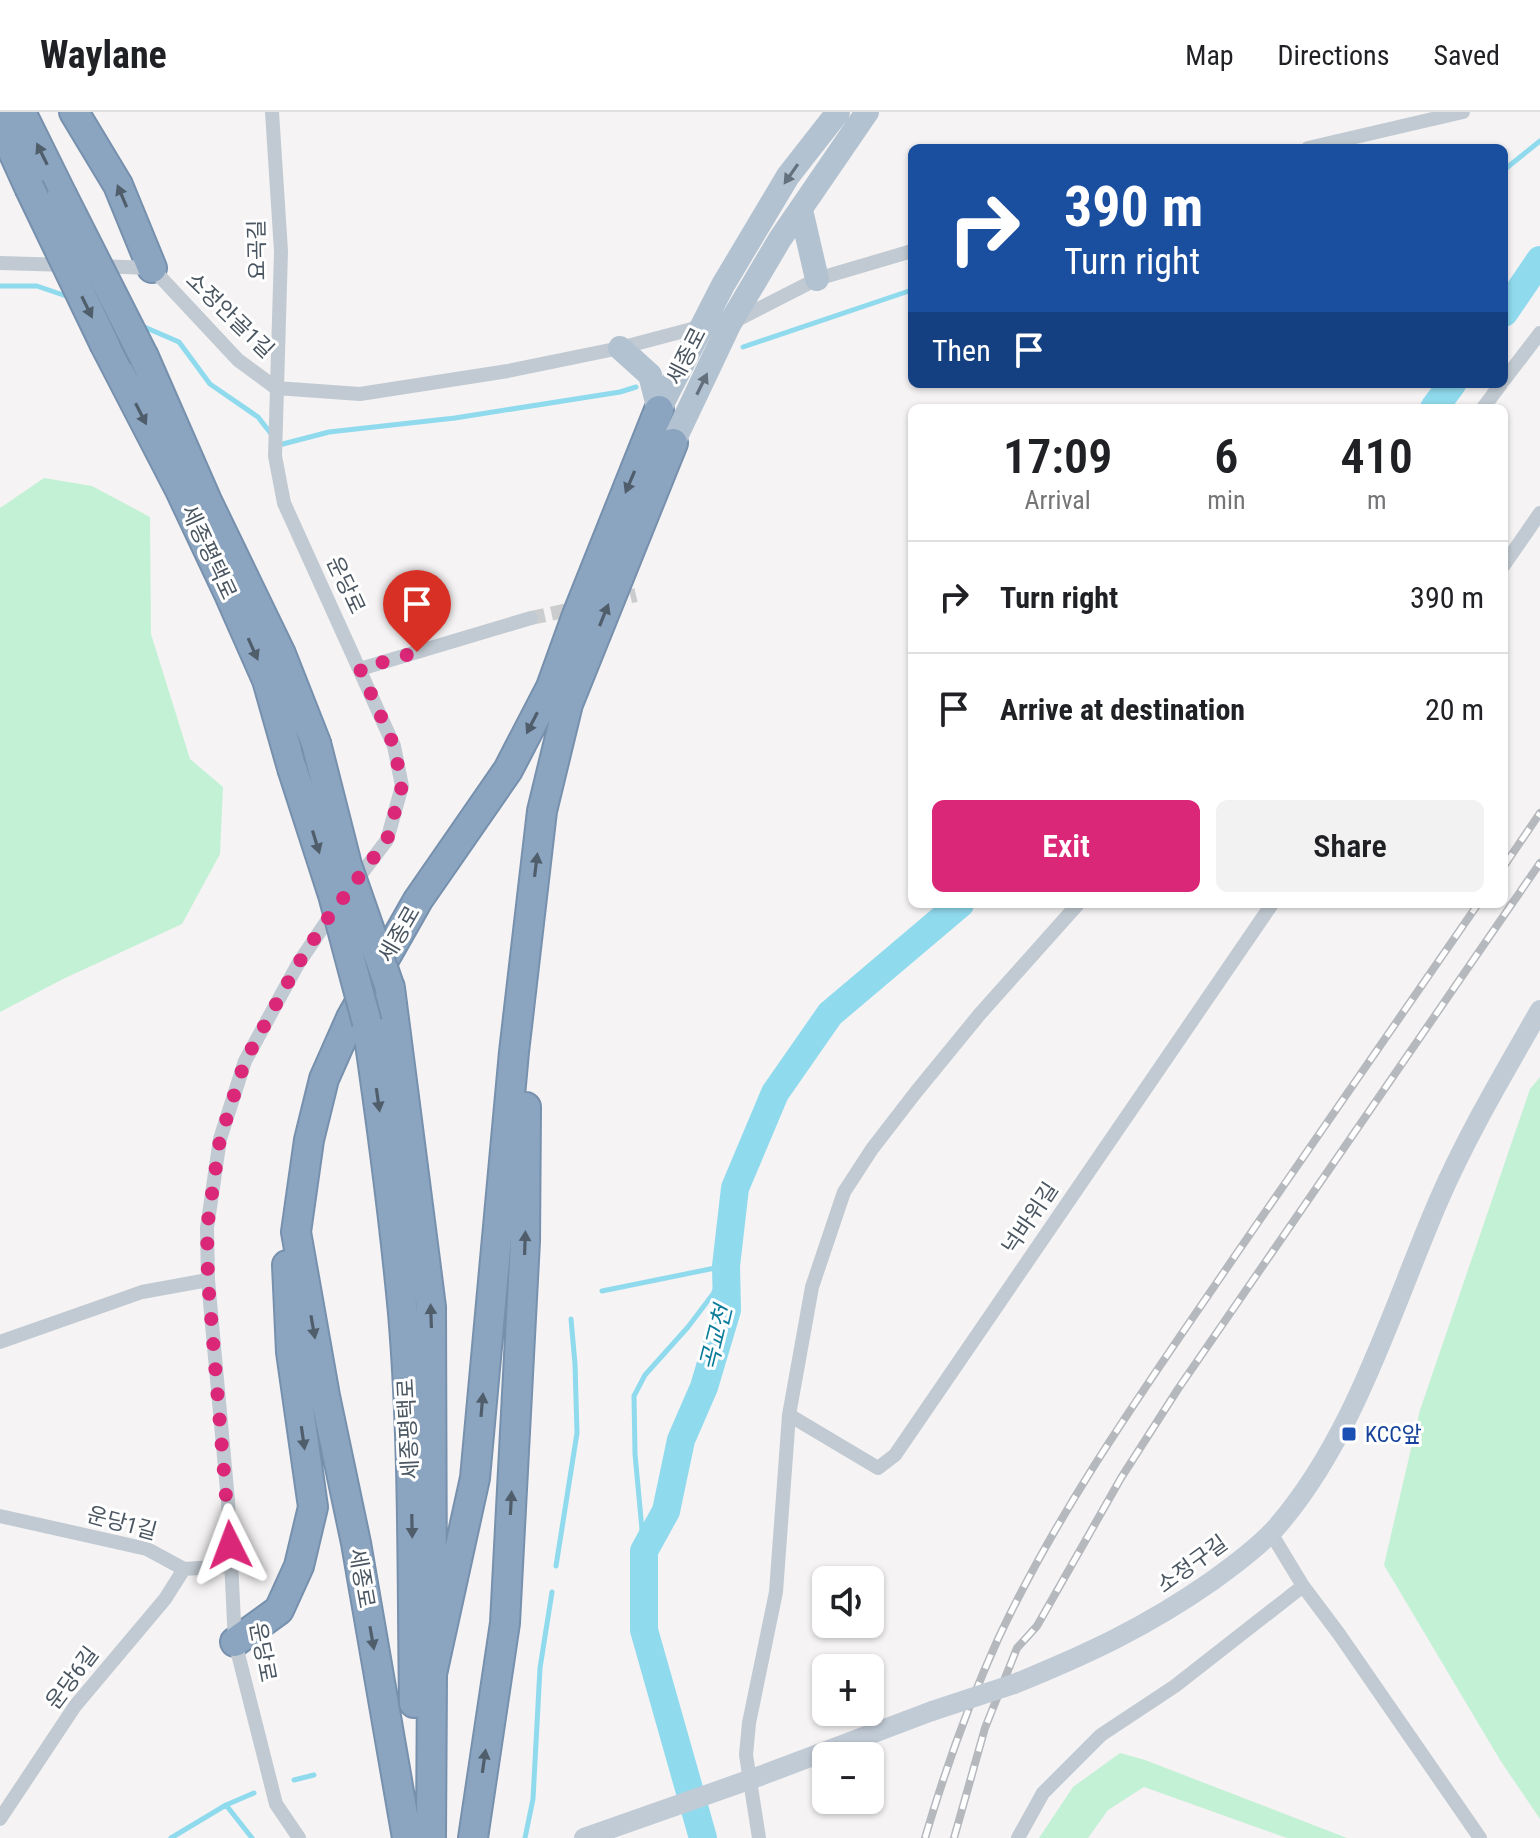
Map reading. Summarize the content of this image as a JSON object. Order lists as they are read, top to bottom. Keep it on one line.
{"streets":{"highway":["세종로","세종평택로"],"street":["요곡길","소정안골1길","운당로","넉바위길","운당1길","소정구길","운당6길"]},"crossings":[["요곡길","소정안골1길"],["요곡길","운당로"],["소정안골1길","세종로"],["소정안골1길","운당로"],["세종로","세종평택로"],["운당1길","운당6길"]],"water":["곡교천"],"places":{"transit":["KCC앞"]},"page":{"header":"Waylane","nav":["Map","Directions","Saved"],"turn":["390 m","Turn right"],"then":"Then","eta":["17:09","Arrival","6","min","410","m"],"list":[{"name":"Turn right","value":"390 m"},{"name":"Arrive at destination","value":"20 m"}],"buttons":["Exit","Share"],"map_buttons":["+","−"]}}
